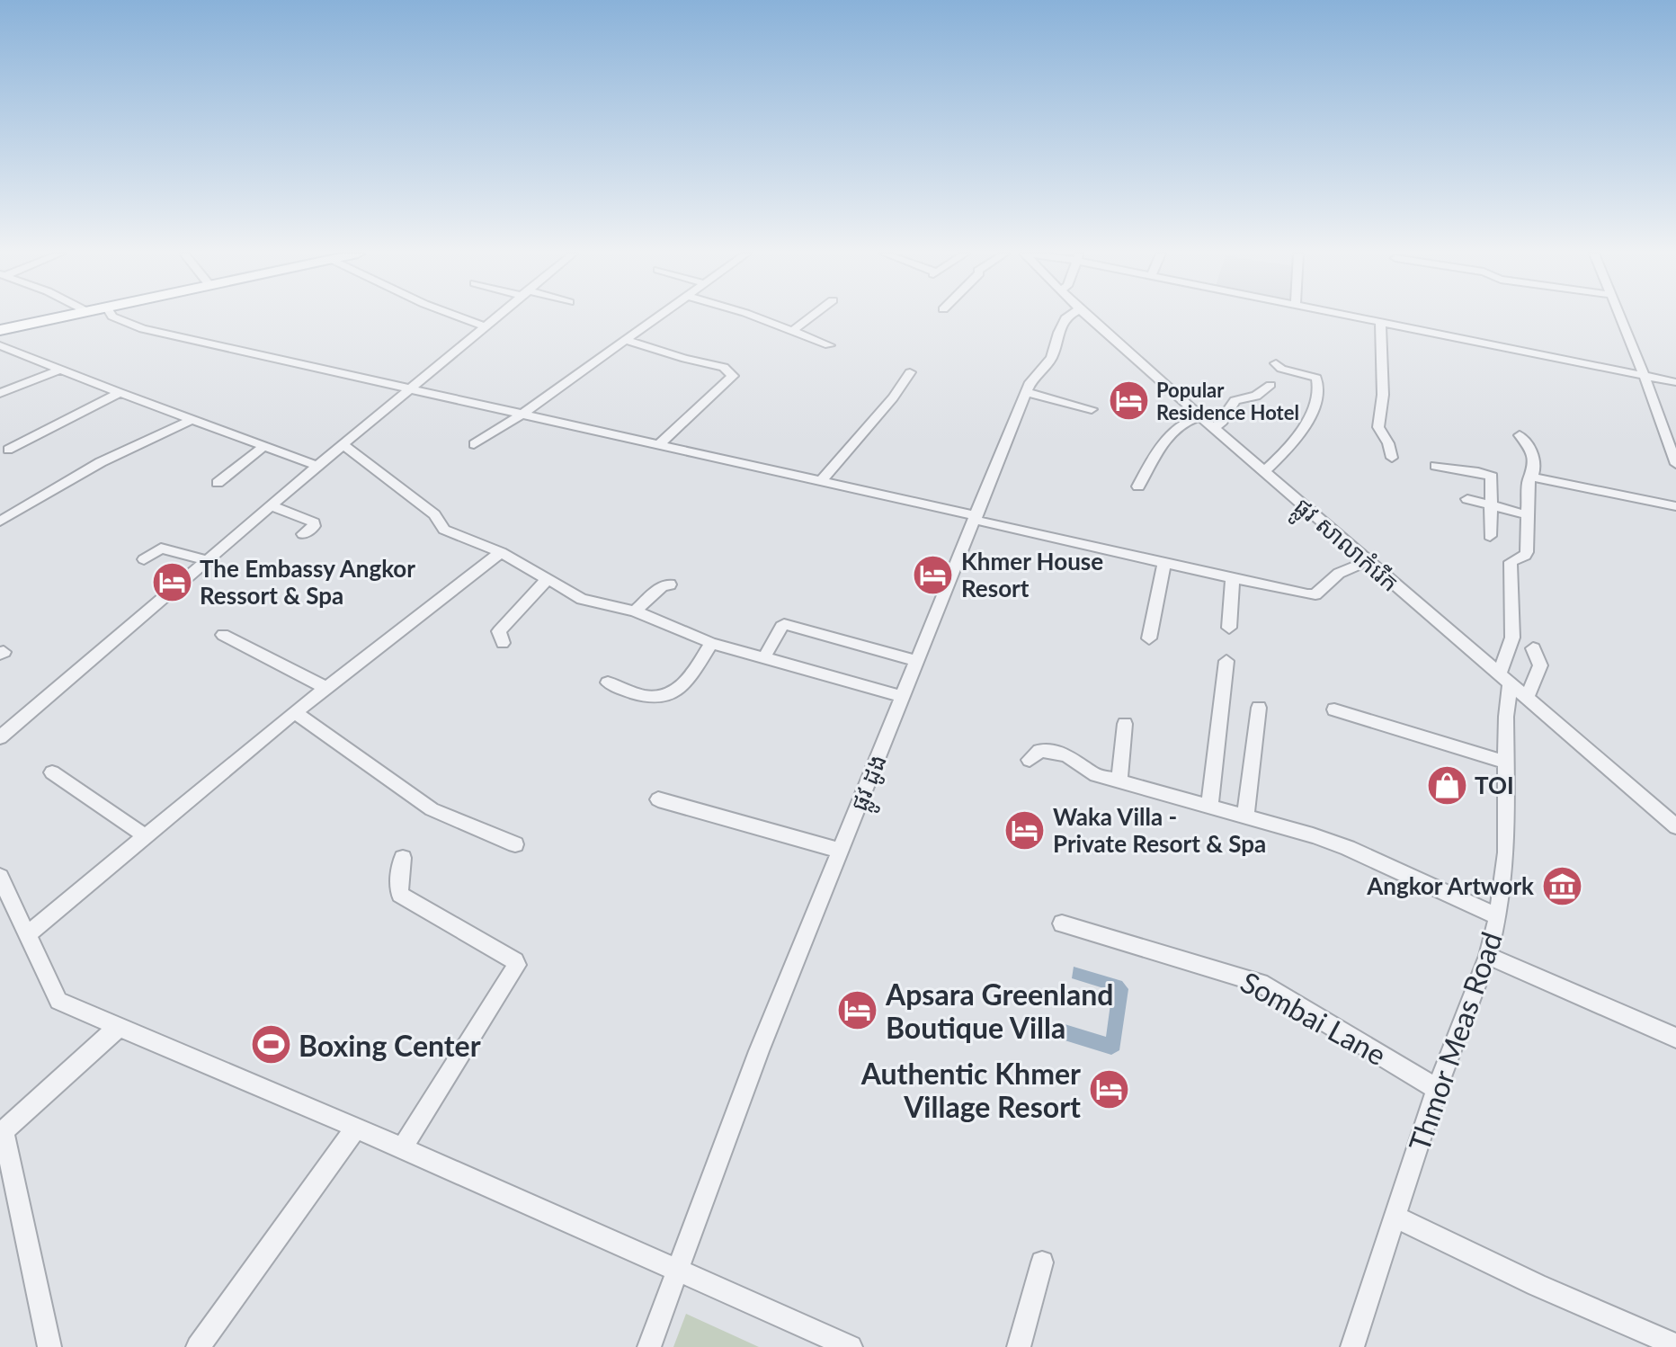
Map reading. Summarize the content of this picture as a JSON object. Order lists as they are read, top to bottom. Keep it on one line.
{"streets":{"street":["ផ្លូវ សាលាកំរើក","ផ្លូវ ដូង","Sombai Lane","Thmor Meas Road"]},"crossings":[["ផ្លូវ សាលាកំរើក","Thmor Meas Road"],["Sombai Lane","Thmor Meas Road"]],"places":{"hotel":["Popular Residence Hotel","Khmer House Resort","The Embassy Angkor Ressort & Spa","Waka Villa - Private Resort & Spa","Apsara Greenland Boutique Villa","Authentic Khmer Village Resort"],"shop":["TOI"],"museum":["Angkor Artwork"],"sports":["Boxing Center"]}}
